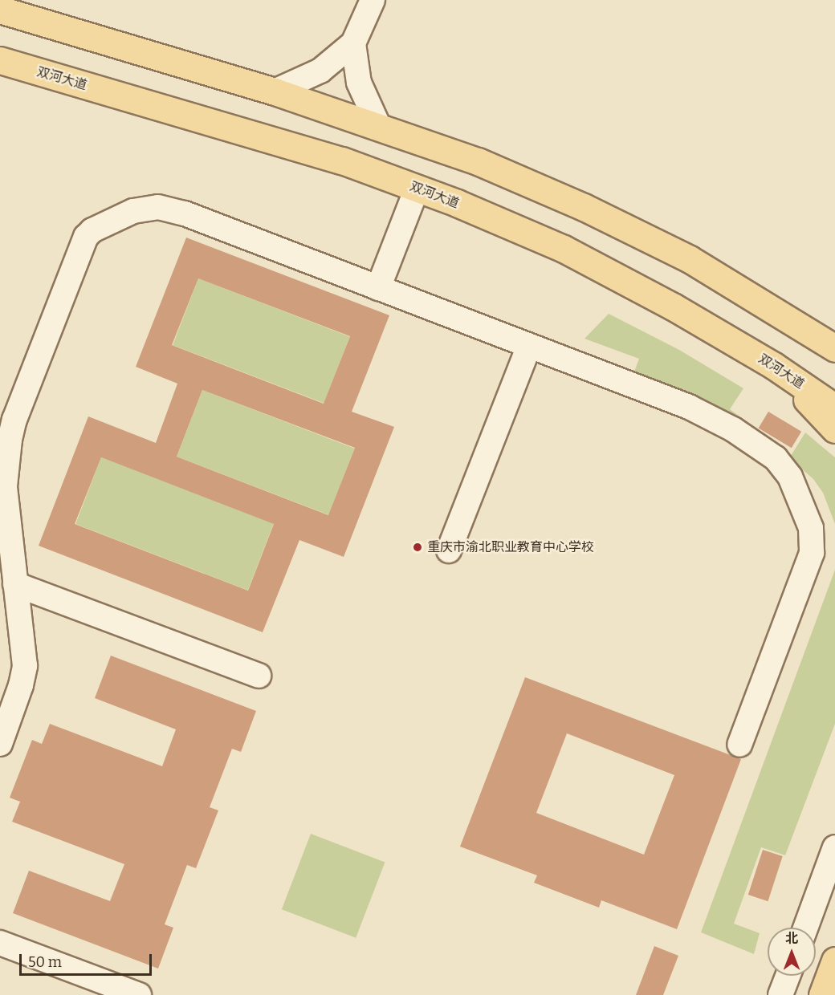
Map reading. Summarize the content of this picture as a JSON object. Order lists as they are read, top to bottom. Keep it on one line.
{"streets":{"main road":["双河大道"]},"places":["重庆市渝北职业教育中心学校"],"scale_bar":"50 m","north":"top"}
